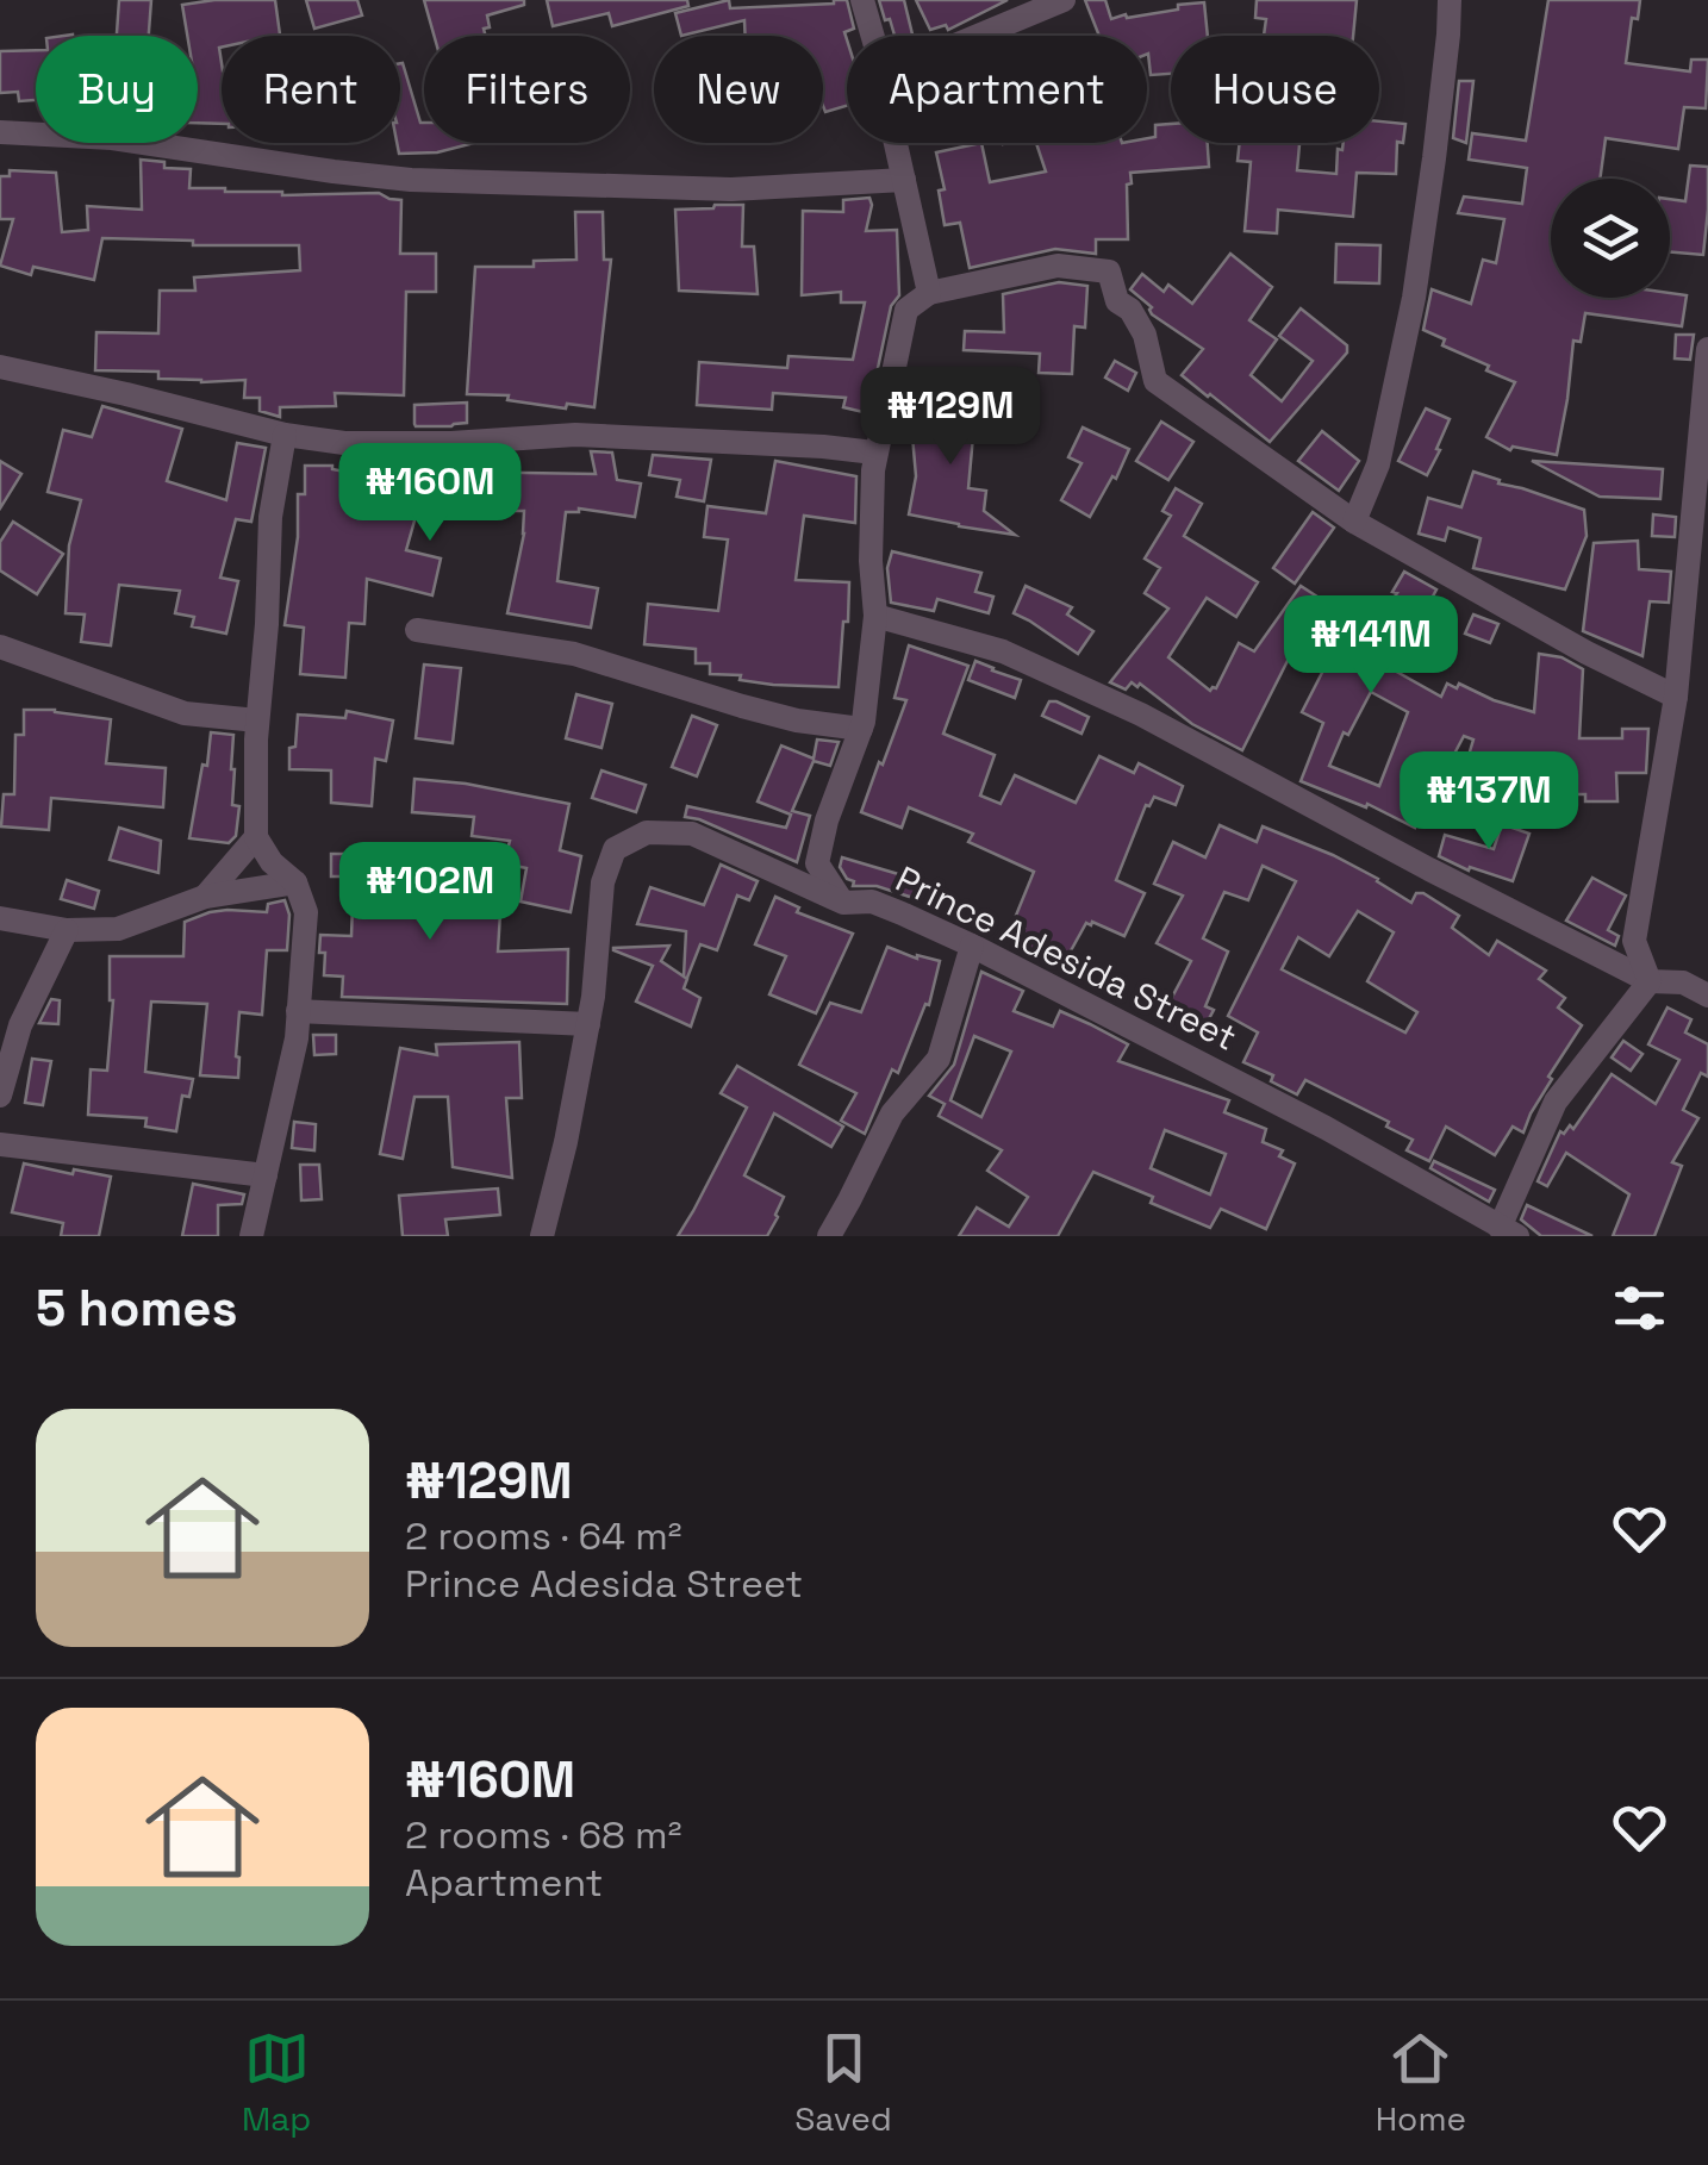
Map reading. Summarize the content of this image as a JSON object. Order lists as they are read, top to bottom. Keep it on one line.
{"streets":{"street":["Prince Adesida Street"]},"page":{"chip":["Buy","Rent","Filters","New","Apartment","House"],"price":["₦129M","₦160M","₦141M","₦137M","₦102M"],"heading":"5 homes","list":[{"name":"₦129M","note":"2 rooms · 64 m² · Prince Adesida Street"},{"name":"₦160M","note":"2 rooms · 68 m² · Apartment"}],"tabs":["Map","Saved","Home"]}}
